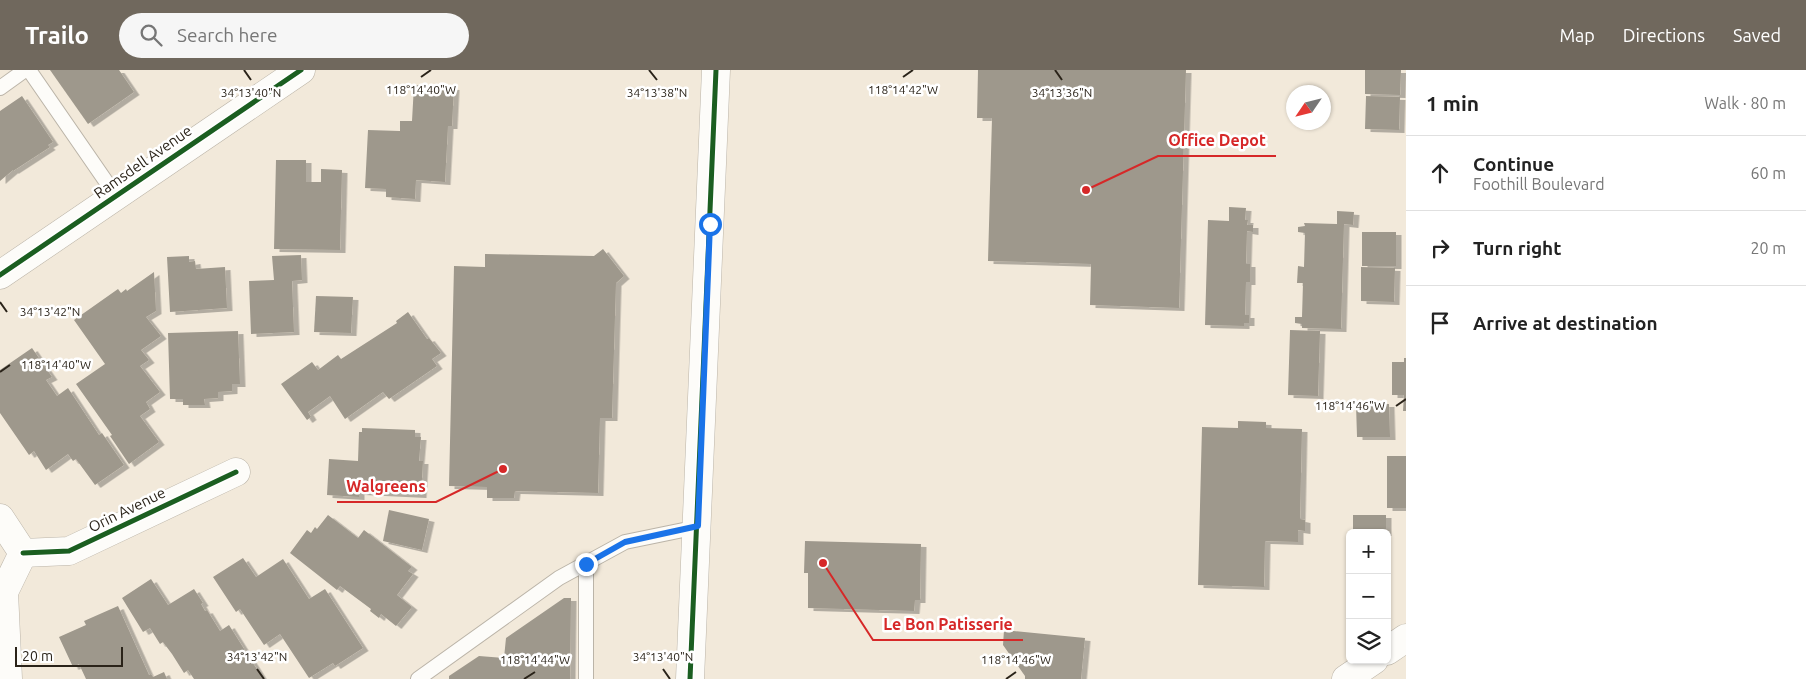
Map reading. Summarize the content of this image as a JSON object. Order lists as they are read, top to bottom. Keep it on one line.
{"streets":{"street":["Ramsdell Avenue","Orin Avenue"]},"places":["Office Depot","Walgreens","Le Bon Patisserie"],"scale_bar":"20 m","north":"bottom left","page":{"header":"Trailo","search":"Search here","nav":["Map","Directions","Saved"],"heading":["1 min","Walk · 80 m"],"list":[["Continue","Foothill Boulevard","60 m"],["Turn right","20 m"],"Arrive at destination"],"map_buttons":["+","−"],"scale":"20 m"},"coordinates":["118°14'42\"W","118°14'40\"W","34°13'40\"N","34°13'38\"N","34°13'36\"N","34°13'42\"N","118°14'46\"W","118°14'44\"W"]}
